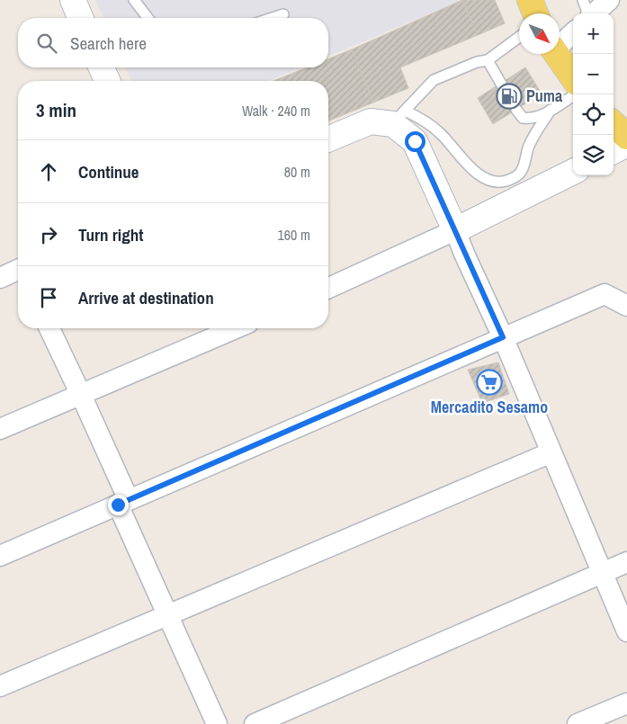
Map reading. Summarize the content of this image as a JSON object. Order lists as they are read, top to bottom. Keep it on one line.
{"places":{"fuel station":["Puma"],"supermarket":["Mercadito Sesamo"]},"north":"bottom right","page":{"map_buttons":["+","−"],"search":"Search here","heading":["3 min","Walk · 240 m"],"list":[["Continue","80 m"],["Turn right","160 m"],"Arrive at destination"]}}
